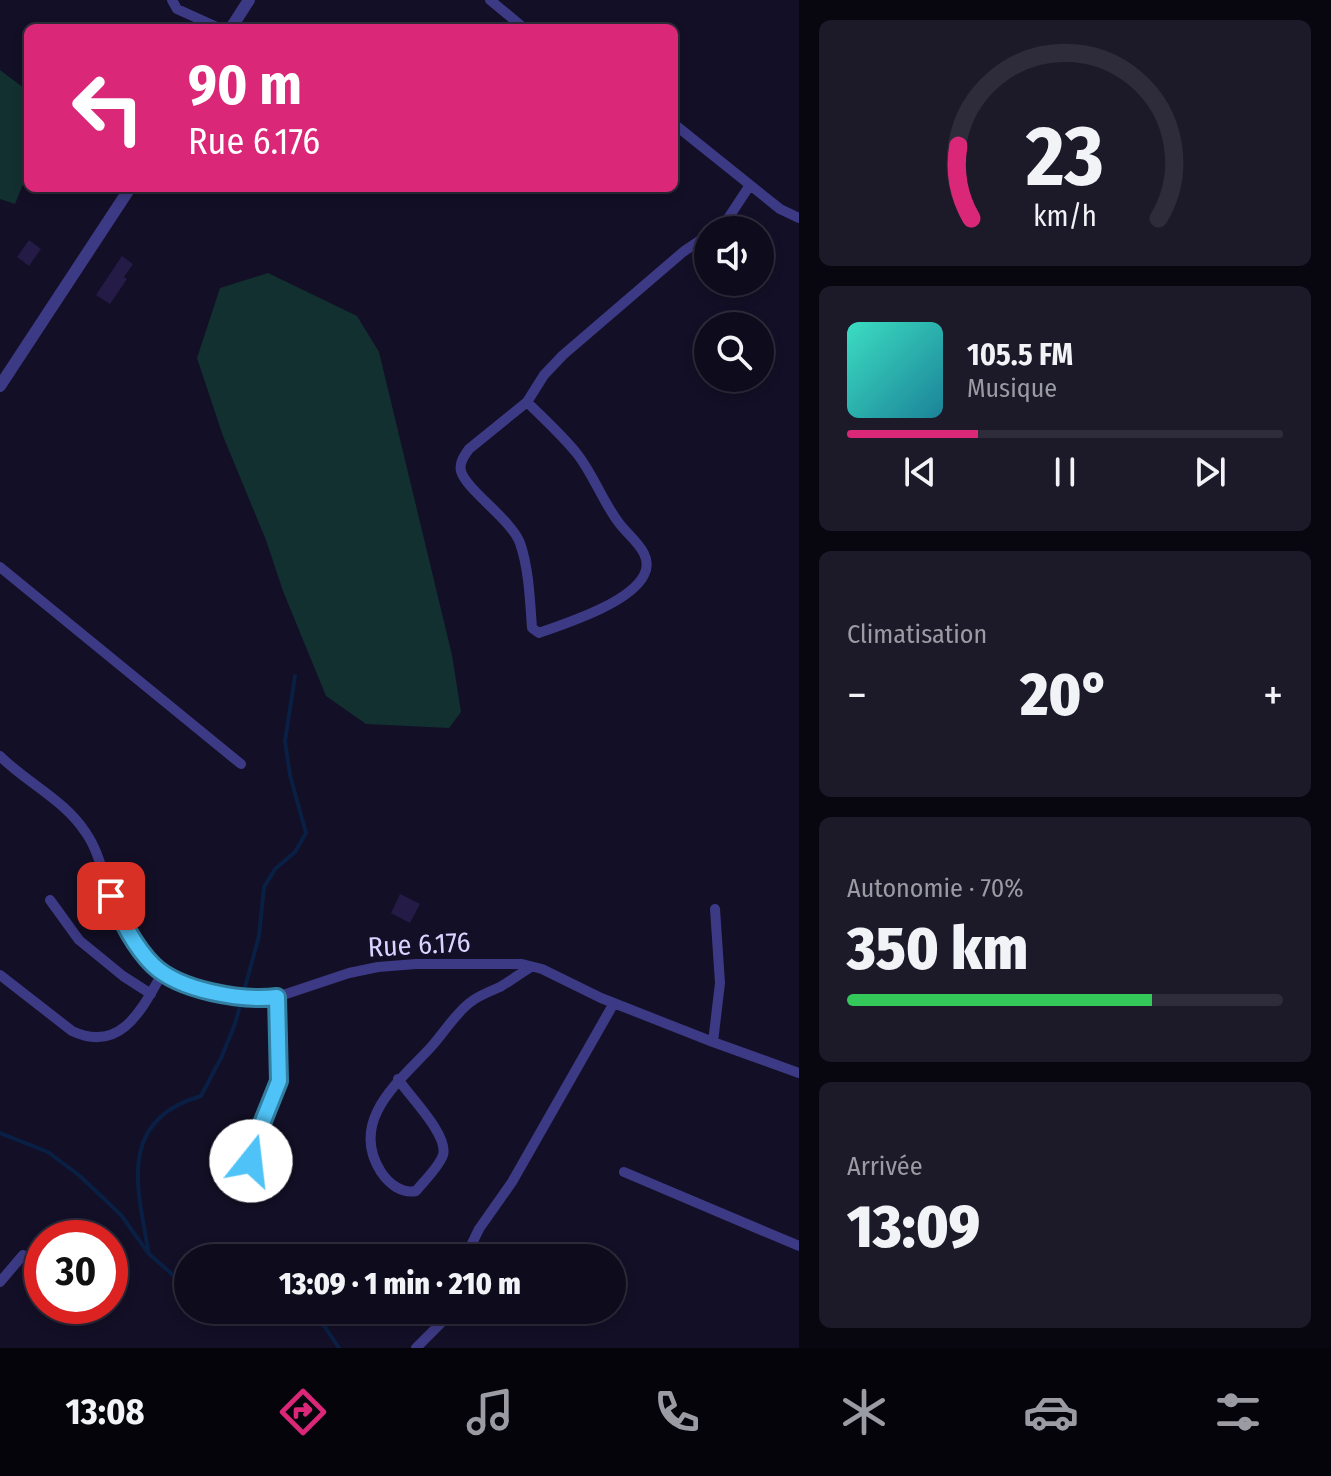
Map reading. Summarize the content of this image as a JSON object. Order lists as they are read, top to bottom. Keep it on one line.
{"streets":{"street":["Rue 6.176"]},"page":{"turn":["90 m","Rue 6.176"],"song":["105.5 FM","Musique"],"tile":["Climatisation",["Autonomie · 70%","350 km"],["Arrivée","13:09"]],"heat":["−","20°","+"],"limit":"30","trip":"13:09 · 1 min · 210 m","tabs":"13:08","gauge":["23","km/h"]}}
